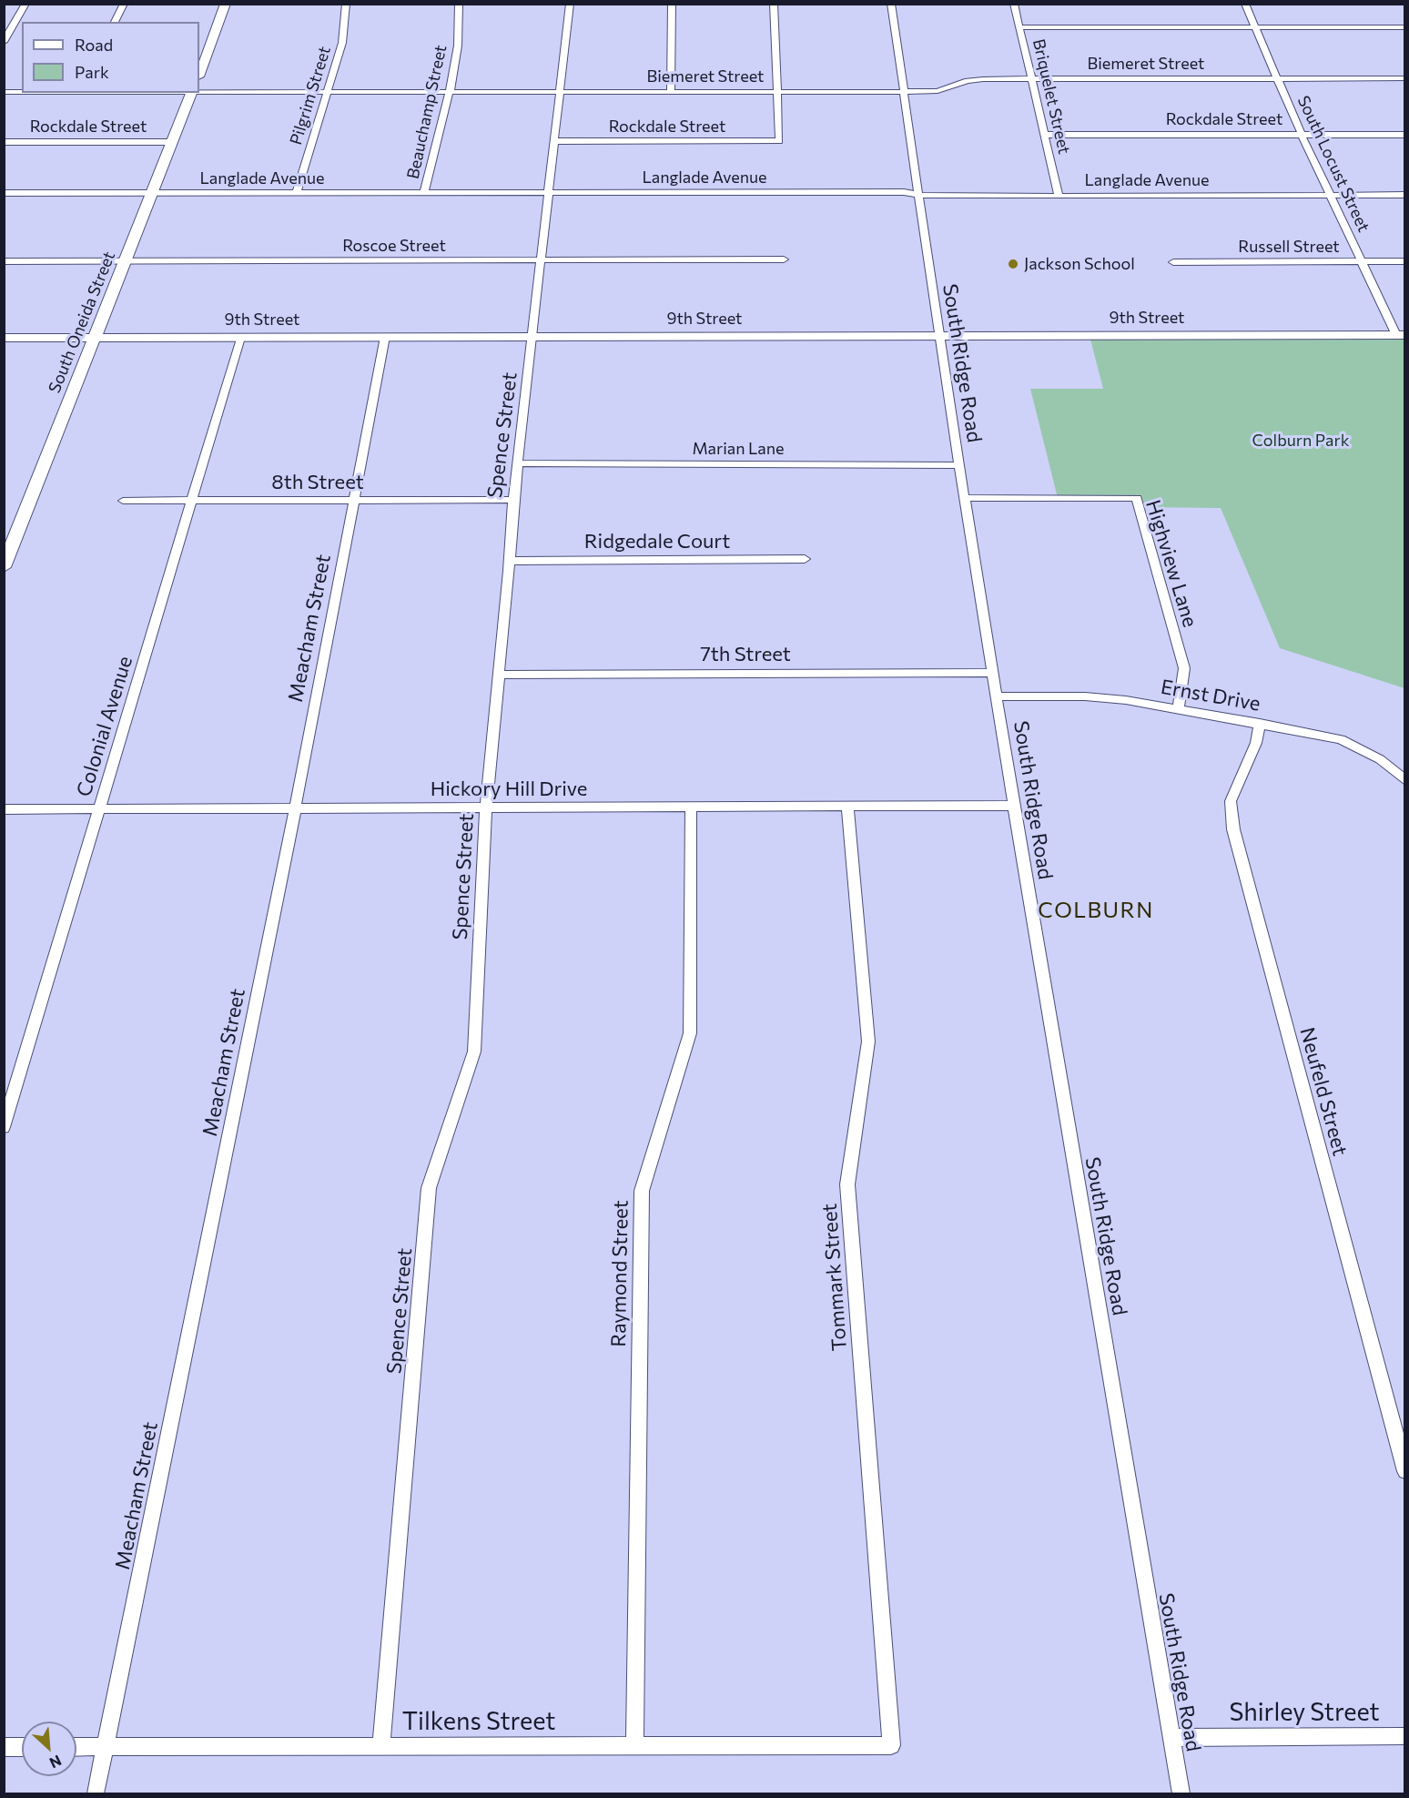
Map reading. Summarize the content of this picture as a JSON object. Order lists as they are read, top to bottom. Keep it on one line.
{"streets":{"street":["Biemeret Street","Pilgrim Street","Briquelet Street","Beauchamp Street","Rockdale Street","South Locust Street","Langlade Avenue","Roscoe Street","Russell Street","9th Street","South Oneida Street","South Ridge Road","Spence Street","Marian Lane","8th Street","Ridgedale Court","Highview Lane","Meacham Street","7th Street","Ernst Drive","Colonial Avenue","Hickory Hill Drive","Neufeld Street","Raymond Street","Tommark Street","Shirley Street","Tilkens Street"]},"crossings":[["Biemeret Street","Pilgrim Street"],["Biemeret Street","Briquelet Street"],["Biemeret Street","Beauchamp Street"],["Biemeret Street","Rockdale Street"],["Biemeret Street","South Locust Street"],["Biemeret Street","South Ridge Road"],["Biemeret Street","Spence Street"],["Pilgrim Street","Langlade Avenue"],["Briquelet Street","Rockdale Street"],["Briquelet Street","Langlade Avenue"],["Beauchamp Street","Langlade Avenue"],["Rockdale Street","South Locust Street"],["Rockdale Street","South Oneida Street"],["Rockdale Street","Spence Street"],["South Locust Street","Langlade Avenue"],["South Locust Street","Russell Street"],["South Locust Street","9th Street"],["Langlade Avenue","South Oneida Street"],["Langlade Avenue","South Ridge Road"],["Langlade Avenue","Spence Street"],["Roscoe Street","South Oneida Street"],["Roscoe Street","Spence Street"],["9th Street","South Oneida Street"],["9th Street","South Ridge Road"],["9th Street","Spence Street"],["9th Street","Meacham Street"],["9th Street","Colonial Avenue"],["South Ridge Road","Marian Lane"],["South Ridge Road","Highview Lane"],["South Ridge Road","7th Street"],["South Ridge Road","Ernst Drive"],["South Ridge Road","Hickory Hill Drive"],["South Ridge Road","Shirley Street"],["Spence Street","Marian Lane"],["Spence Street","8th Street"],["Spence Street","Ridgedale Court"],["Spence Street","7th Street"],["Spence Street","Hickory Hill Drive"],["Spence Street","Tilkens Street"],["8th Street","Meacham Street"],["8th Street","Colonial Avenue"],["Highview Lane","Ernst Drive"],["Meacham Street","Hickory Hill Drive"],["Meacham Street","Tilkens Street"],["Ernst Drive","Neufeld Street"],["Colonial Avenue","Hickory Hill Drive"],["Hickory Hill Drive","Raymond Street"],["Hickory Hill Drive","Tommark Street"],["Raymond Street","Tilkens Street"],["Tommark Street","Tilkens Street"]],"districts":["COLBURN"],"parks":["Colburn Park"],"places":["Jackson School"],"legend":["Road","Park"],"north":"bottom right"}
